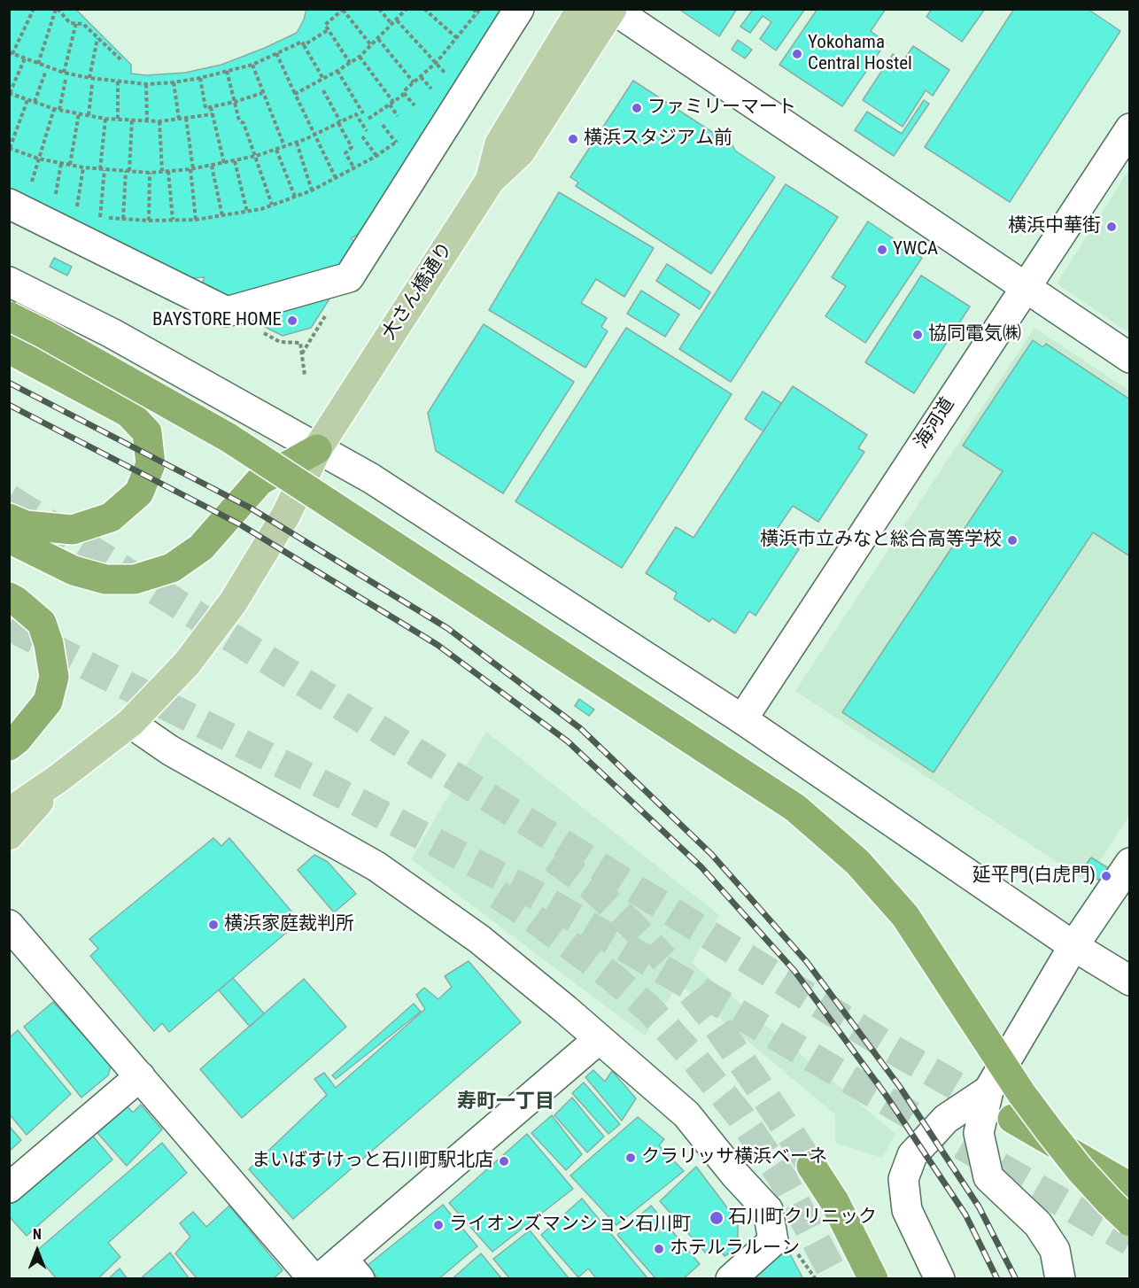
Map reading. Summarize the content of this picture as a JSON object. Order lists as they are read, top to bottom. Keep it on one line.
{"streets":{"main road":["大さん橋通り"],"street":["海河道"]},"districts":["寿町一丁目"],"places":["Yokohama Central Hostel","ファミリーマート","横浜スタジアム前","横浜中華街","YWCA","BAYSTORE HOME","協同電気㈱","横浜市立みなと総合高等学校","延平門(白虎門)","横浜家庭裁判所","クラリッサ横浜ベーネ","まいばすけっと石川町駅北店","石川町クリニック","ライオンズマンション石川町","ホテルラルーン"],"north":"top"}
